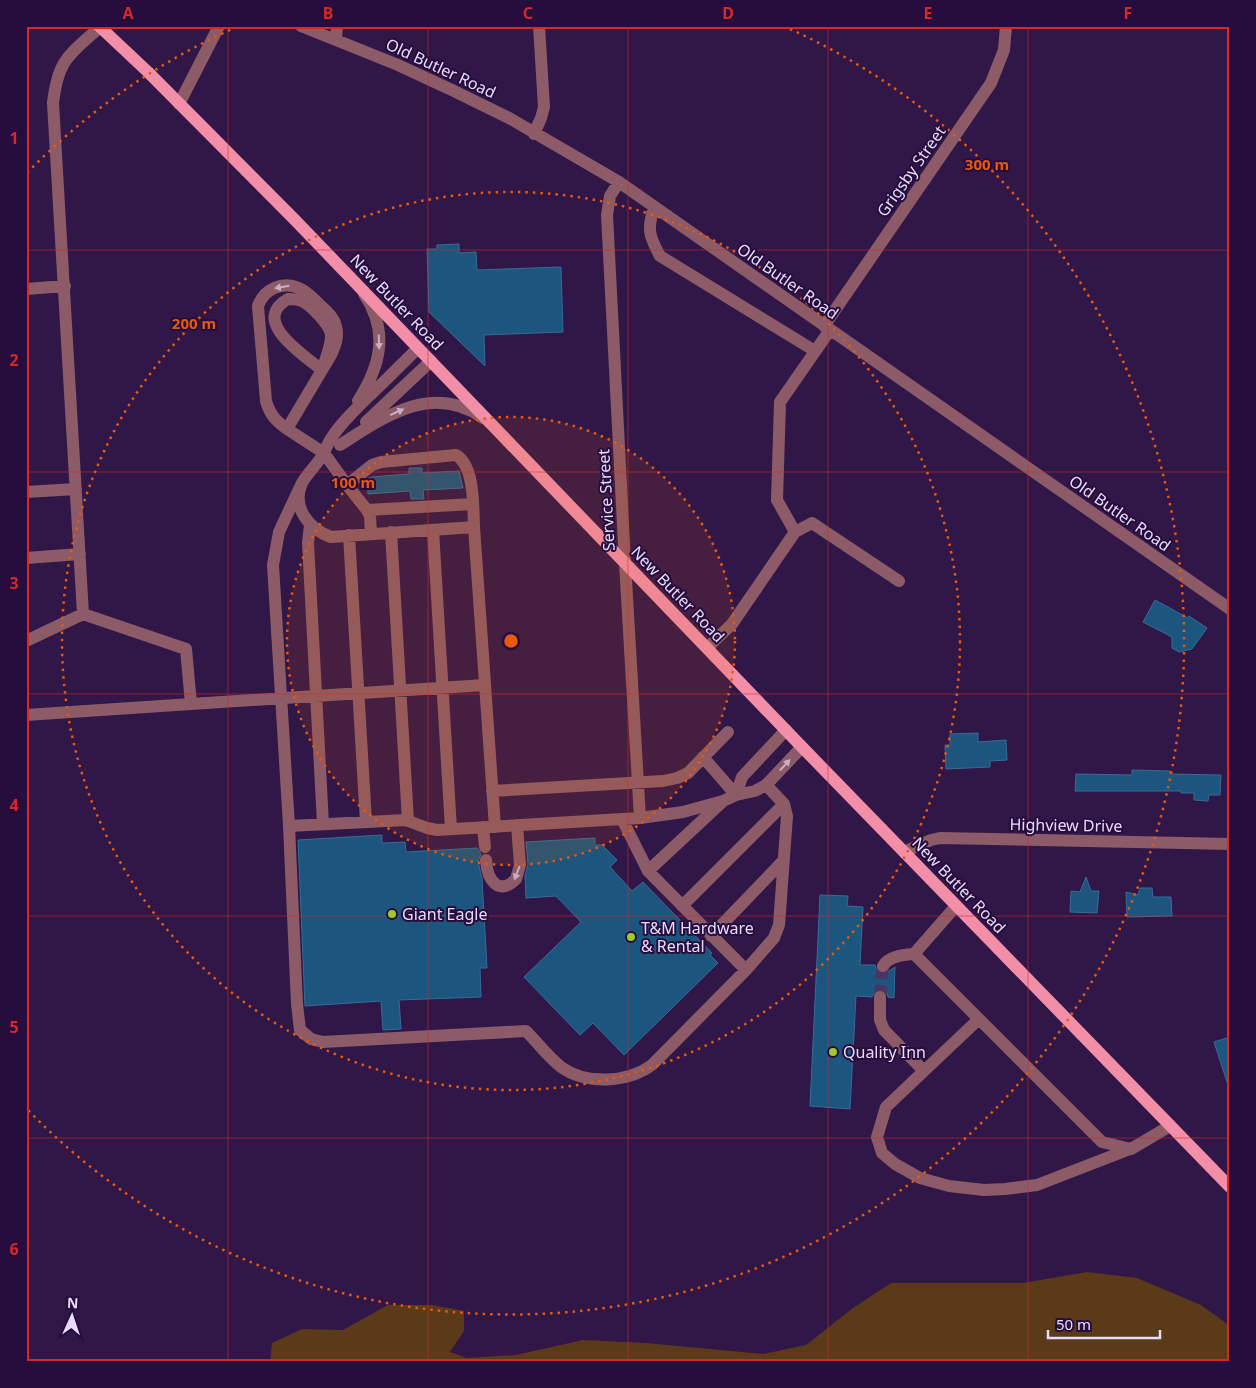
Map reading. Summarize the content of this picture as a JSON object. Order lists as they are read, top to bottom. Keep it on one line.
{"streets":{"main road":["New Butler Road"],"street":["Old Butler Road","Grigsby Street","Service Street","Highview Drive"]},"crossings":[["Old Butler Road","Grigsby Street"],["Old Butler Road","Service Street"],["New Butler Road","Service Street"],["New Butler Road","Highview Drive"]],"places":["Giant Eagle","T&M Hardware & Rental","Quality Inn"],"scale_bar":"50 m","north":"top","grid":{"columns":["A","B","C","D","E","F"],"rows":["1","2","3","4","5","6"]},"rings":["300 m","200 m","100 m"]}
